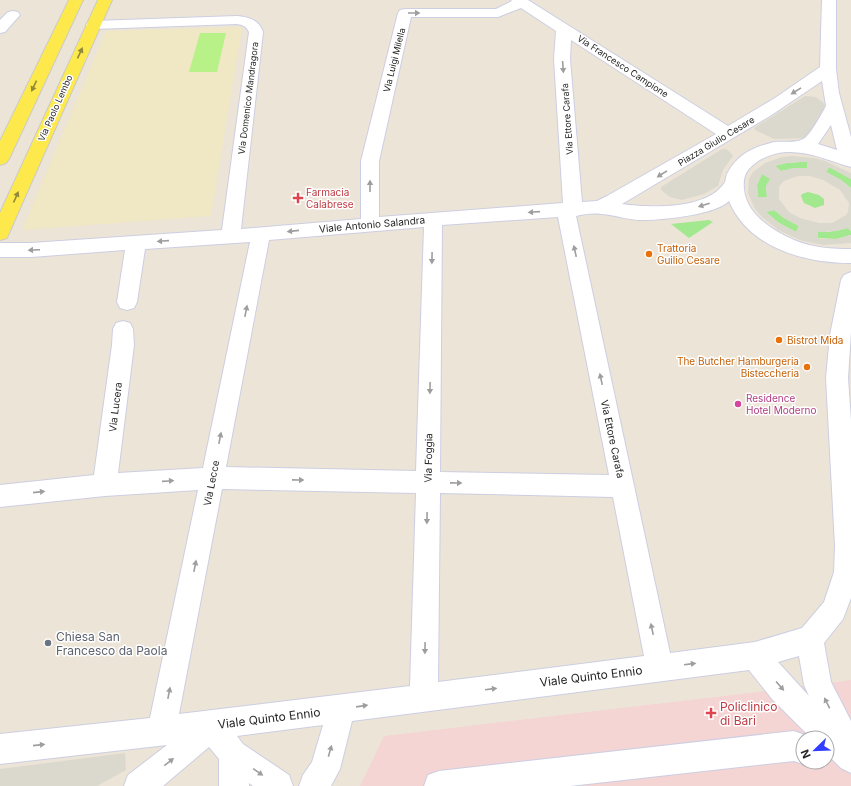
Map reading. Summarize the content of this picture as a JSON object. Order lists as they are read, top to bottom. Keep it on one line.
{"streets":{"main road":["Via Paolo Lembo"],"street":["Via Luigi Milella","Via Francesco Campione","Via Domenico Mandragora","Via Ettore Carafa","Piazza Giulio Cesare","Viale Antonio Salandra","Via Lucera","Via Foggia","Via Lecce","Viale Quinto Ennio"]},"crossings":[["Via Luigi Milella","Via Francesco Campione"],["Via Luigi Milella","Viale Antonio Salandra"],["Via Francesco Campione","Via Ettore Carafa"],["Via Francesco Campione","Piazza Giulio Cesare"],["Via Domenico Mandragora","Via Paolo Lembo"],["Via Domenico Mandragora","Viale Antonio Salandra"],["Via Ettore Carafa","Viale Antonio Salandra"],["Via Ettore Carafa","Viale Quinto Ennio"],["Piazza Giulio Cesare","Viale Antonio Salandra"],["Viale Antonio Salandra","Via Foggia"],["Viale Antonio Salandra","Via Lecce"],["Via Foggia","Viale Quinto Ennio"],["Via Lecce","Viale Quinto Ennio"]],"one_way":["Via Luigi Milella","Piazza Giulio Cesare","Viale Antonio Salandra","Via Foggia","Via Lecce"],"places":{"health":["Farmacia Calabrese","Policlinico di Bari"],"other":["Trattoria Guilio Cesare","Bistrot Mida","The Butcher Hamburgeria Bisteccheria","Residence Hotel Moderno","Chiesa San Francesco da Paola"]},"north":"bottom left"}
